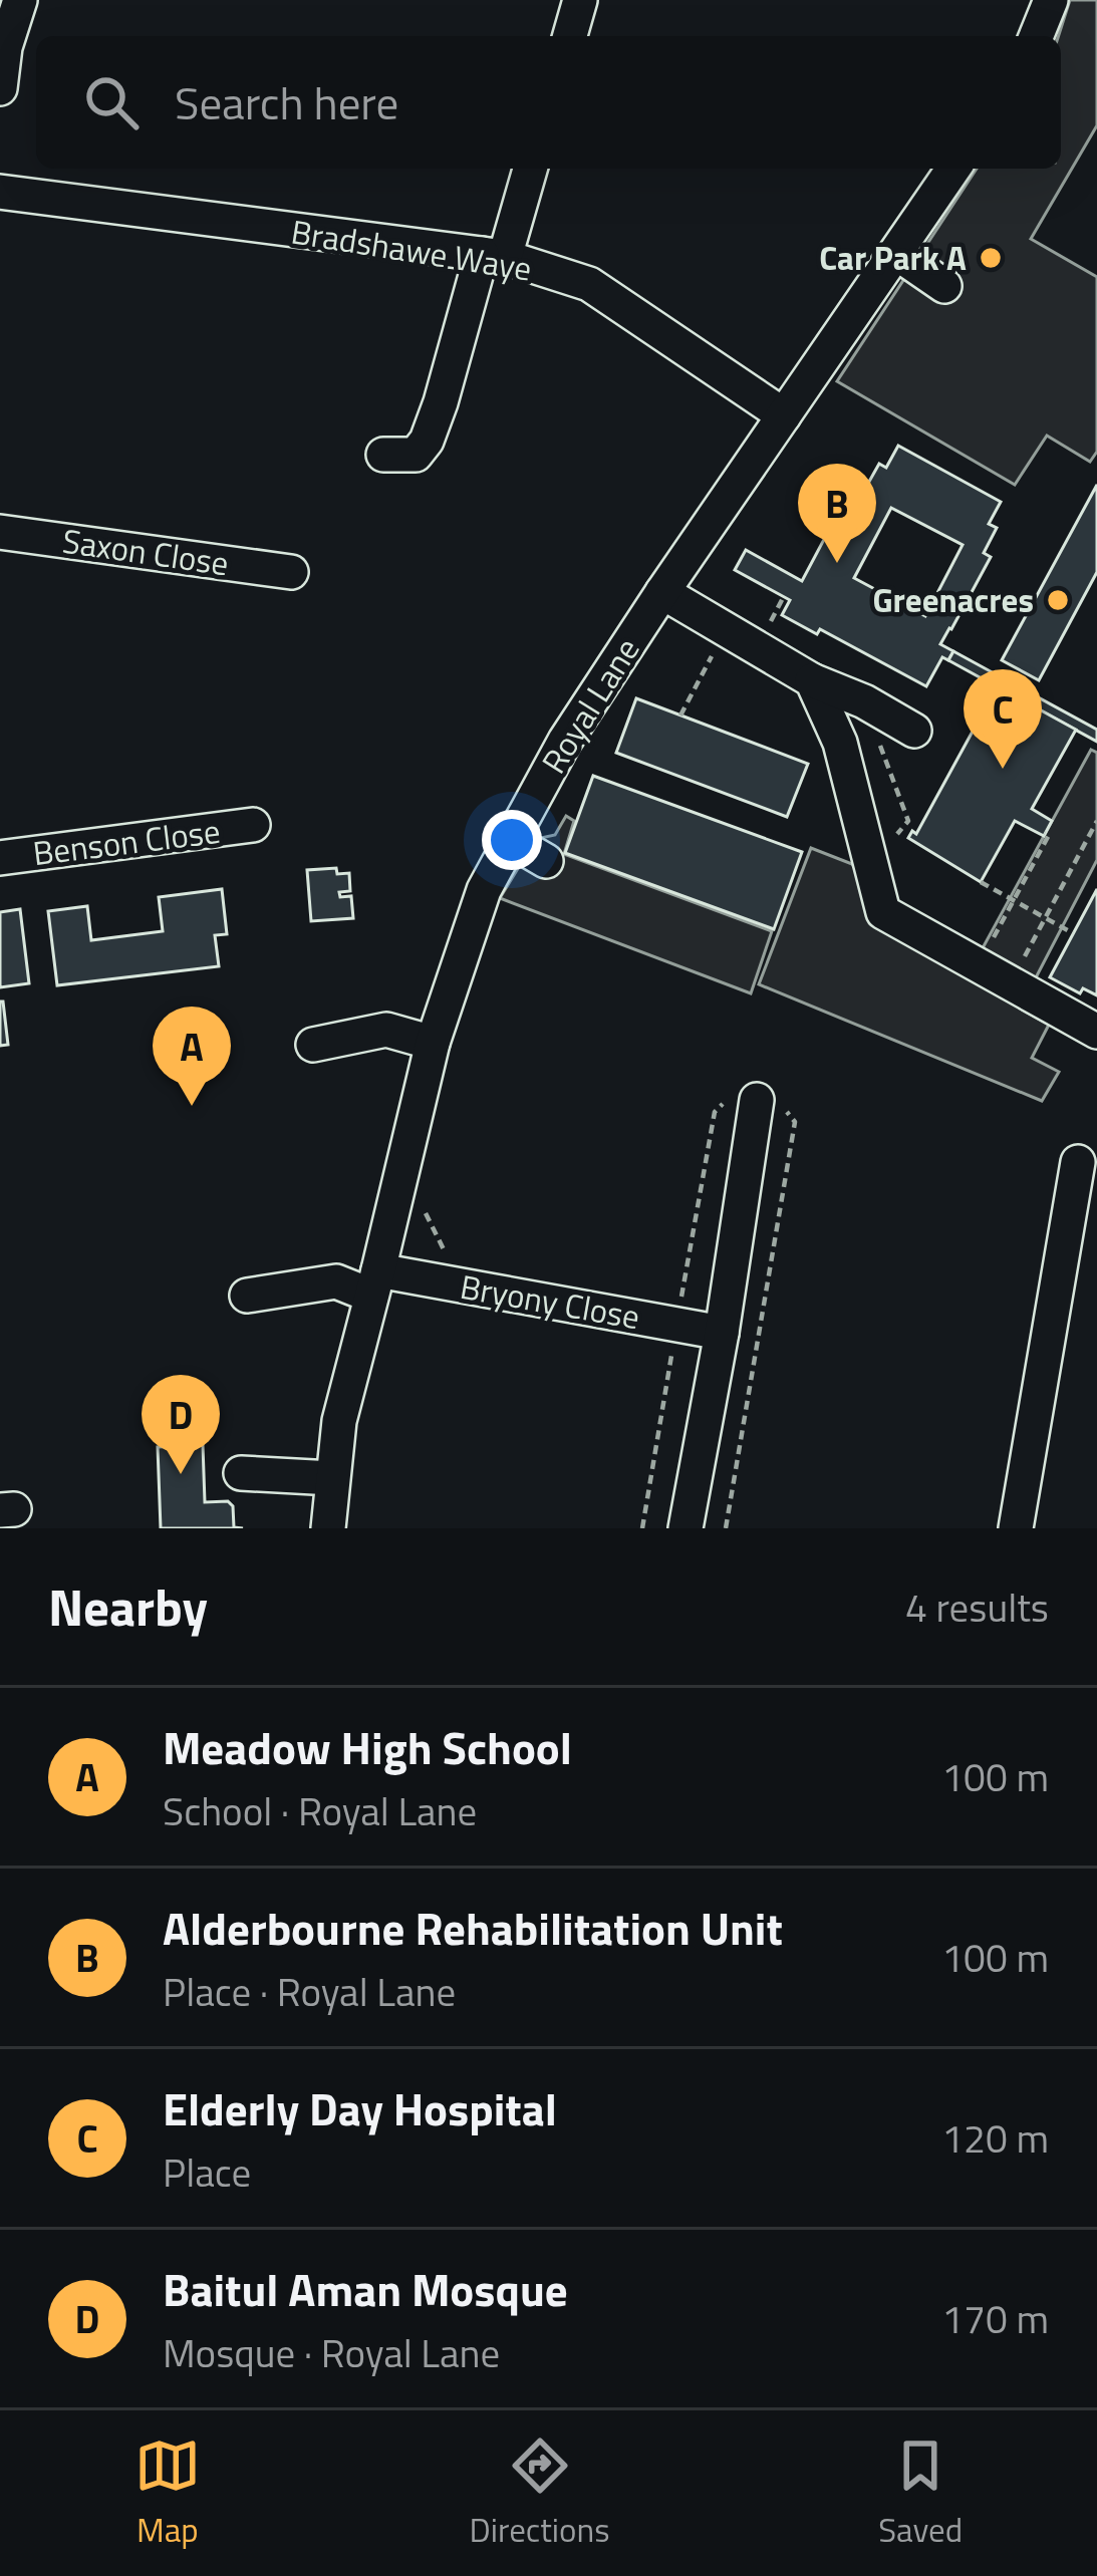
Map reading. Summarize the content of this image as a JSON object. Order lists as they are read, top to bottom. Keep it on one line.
{"streets":{"street":["Bradshawe Waye","Saxon Close","Royal Lane","Benson Close","Bryony Close"]},"crossings":[["Bradshawe Waye","Royal Lane"],["Royal Lane","Bryony Close"]],"places":["Car Park A","Greenacres"],"page":{"search":"Search here","pins":["B","C","A","D"],"heading":["Nearby","4 results"],"list":[{"mark":"A","name":"Meadow High School","note":"School · Royal Lane","value":"100 m"},{"mark":"B","name":"Alderbourne Rehabilitation Unit","note":"Place · Royal Lane","value":"100 m"},{"mark":"C","name":"Elderly Day Hospital","note":"Place","value":"120 m"},{"mark":"D","name":"Baitul Aman Mosque","note":"Mosque · Royal Lane","value":"170 m"}],"nav":["Map","Directions","Saved"]}}
